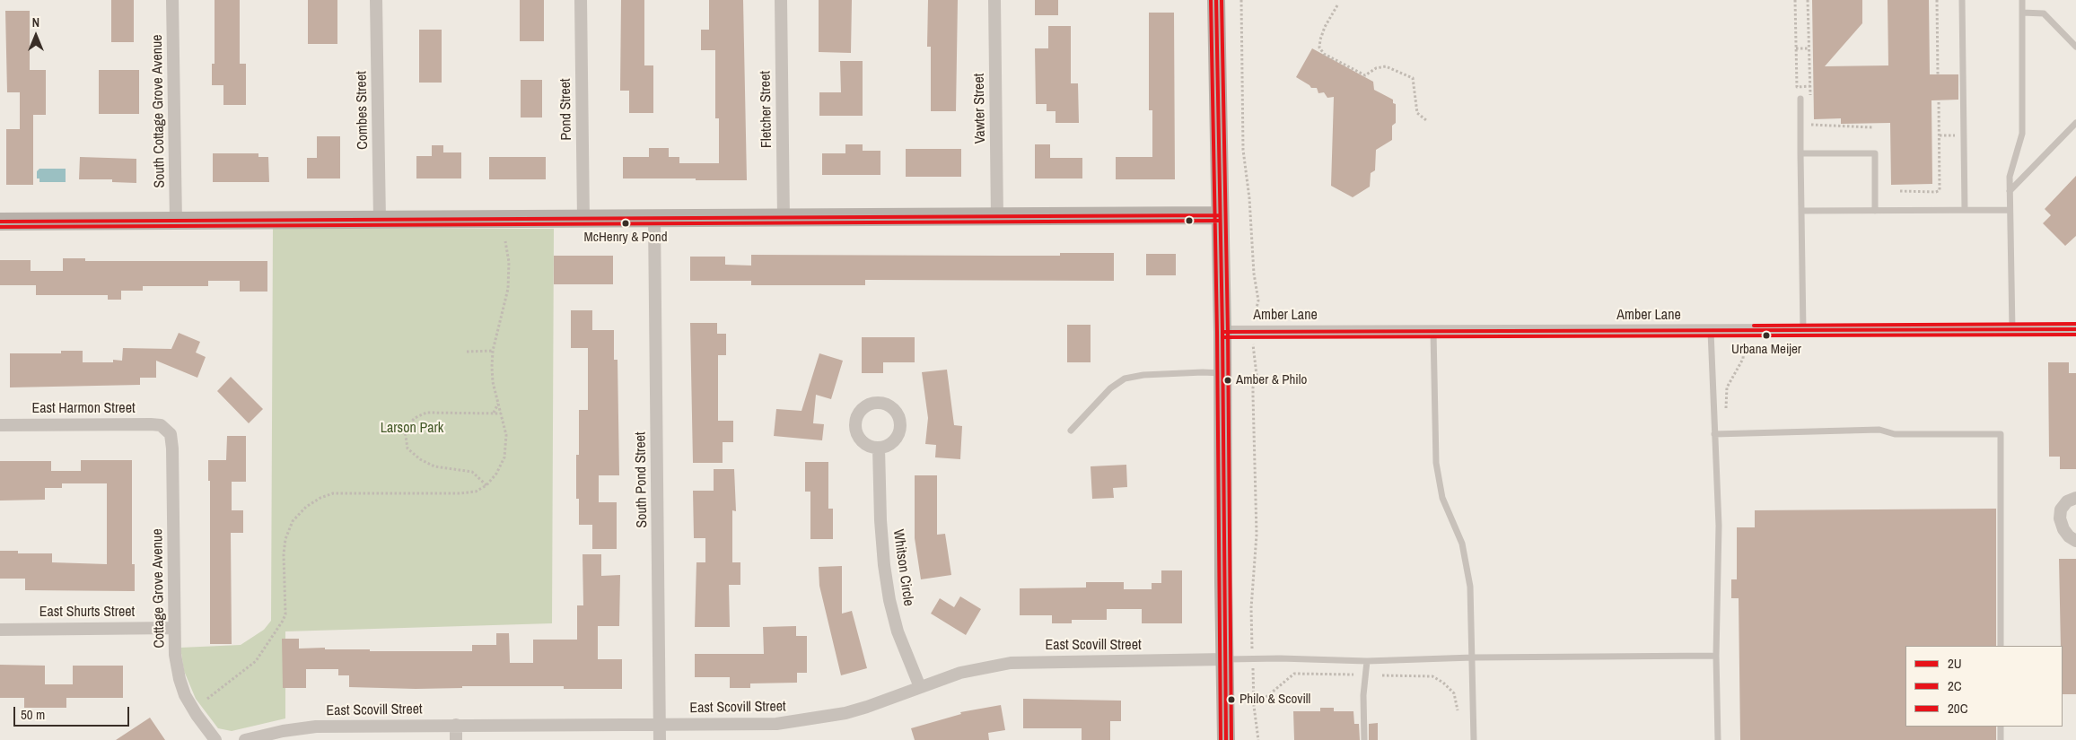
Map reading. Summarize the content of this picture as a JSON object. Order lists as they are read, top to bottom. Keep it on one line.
{"streets":{"street":["Vawter Street","Pond Street","Fletcher Street","Combes Street","South Cottage Grove Avenue","Amber Lane","East Harmon Street","South Pond Street","Whitson Circle","Cottage Grove Avenue","East Shurts Street","East Scovill Street"]},"crossings":[["East Harmon Street","Cottage Grove Avenue"],["South Pond Street","East Scovill Street"],["Whitson Circle","East Scovill Street"],["Cottage Grove Avenue","East Shurts Street"]],"parks":["Larson Park"],"places":["McHenry & Pond","Urbana Meijer","Amber & Philo","Philo & Scovill"],"lines":["transit line 2U","transit line 2C","transit line 20C"],"legend":["2U","2C","20C"],"scale_bar":"50 m","north":"top"}
